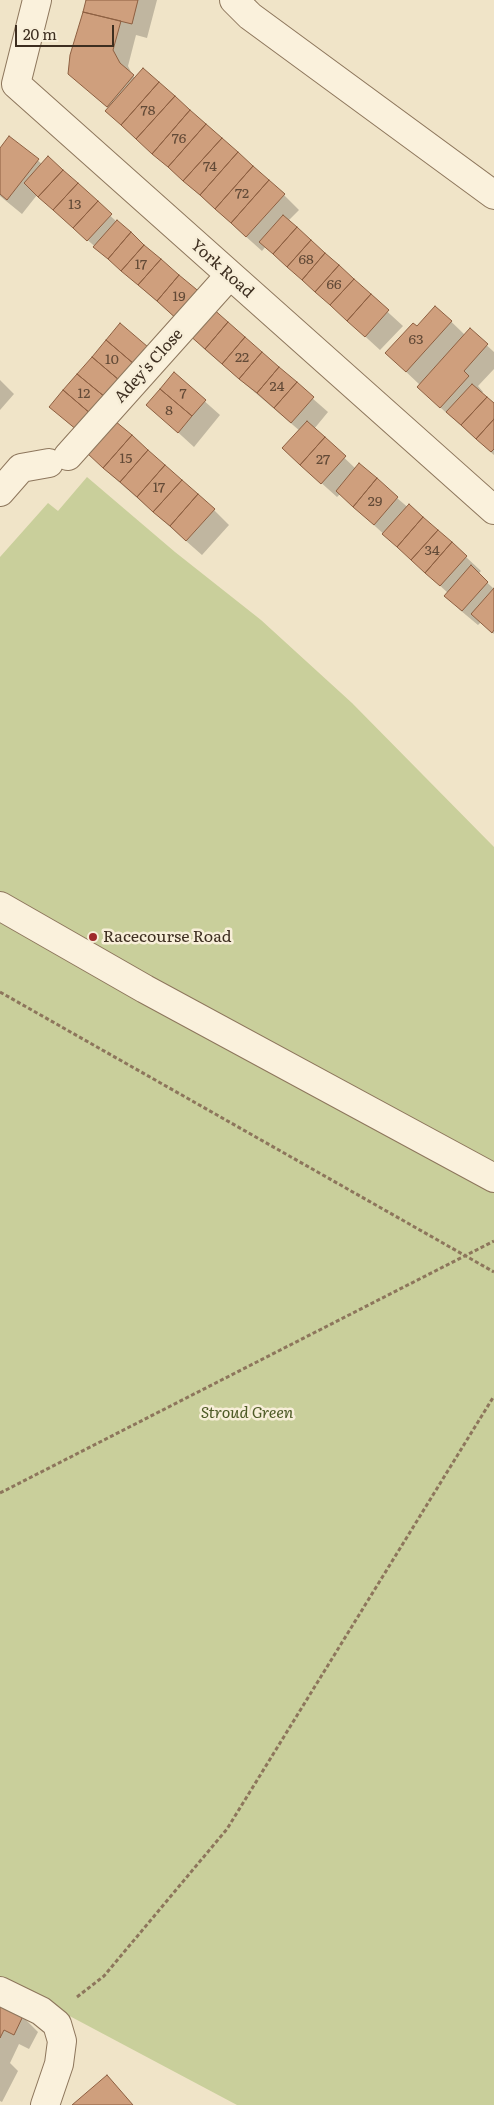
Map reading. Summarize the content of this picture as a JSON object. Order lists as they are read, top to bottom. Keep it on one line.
{"streets":{"street":["York Road","Adey's Close"]},"crossings":[["York Road","Adey's Close"]],"parks":["Stroud Green"],"places":["Racecourse Road"],"house_numbers":["78","76","74","72","13","68","17","66","19","63","22","10","24","12","7","8","15","27","17","29","34"],"scale_bar":"20 m"}
